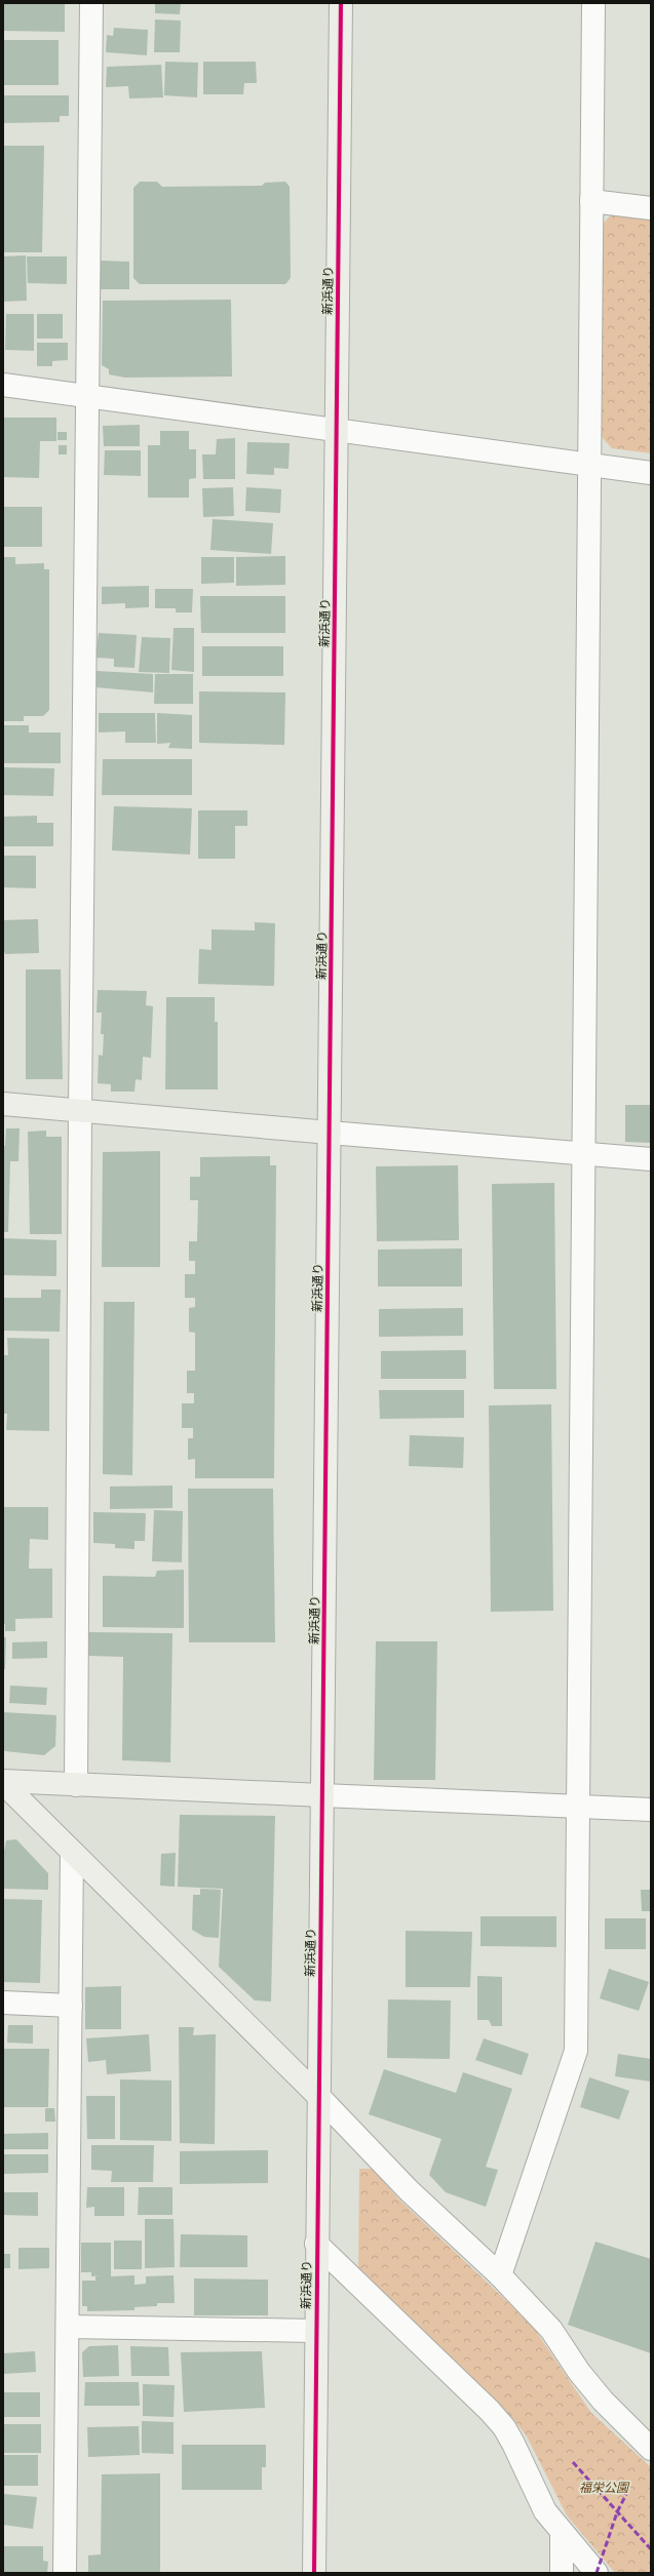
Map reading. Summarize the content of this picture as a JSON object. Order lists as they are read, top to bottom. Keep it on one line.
{"streets":{"street":["新浜通り"]},"parks":["福栄公園"]}
